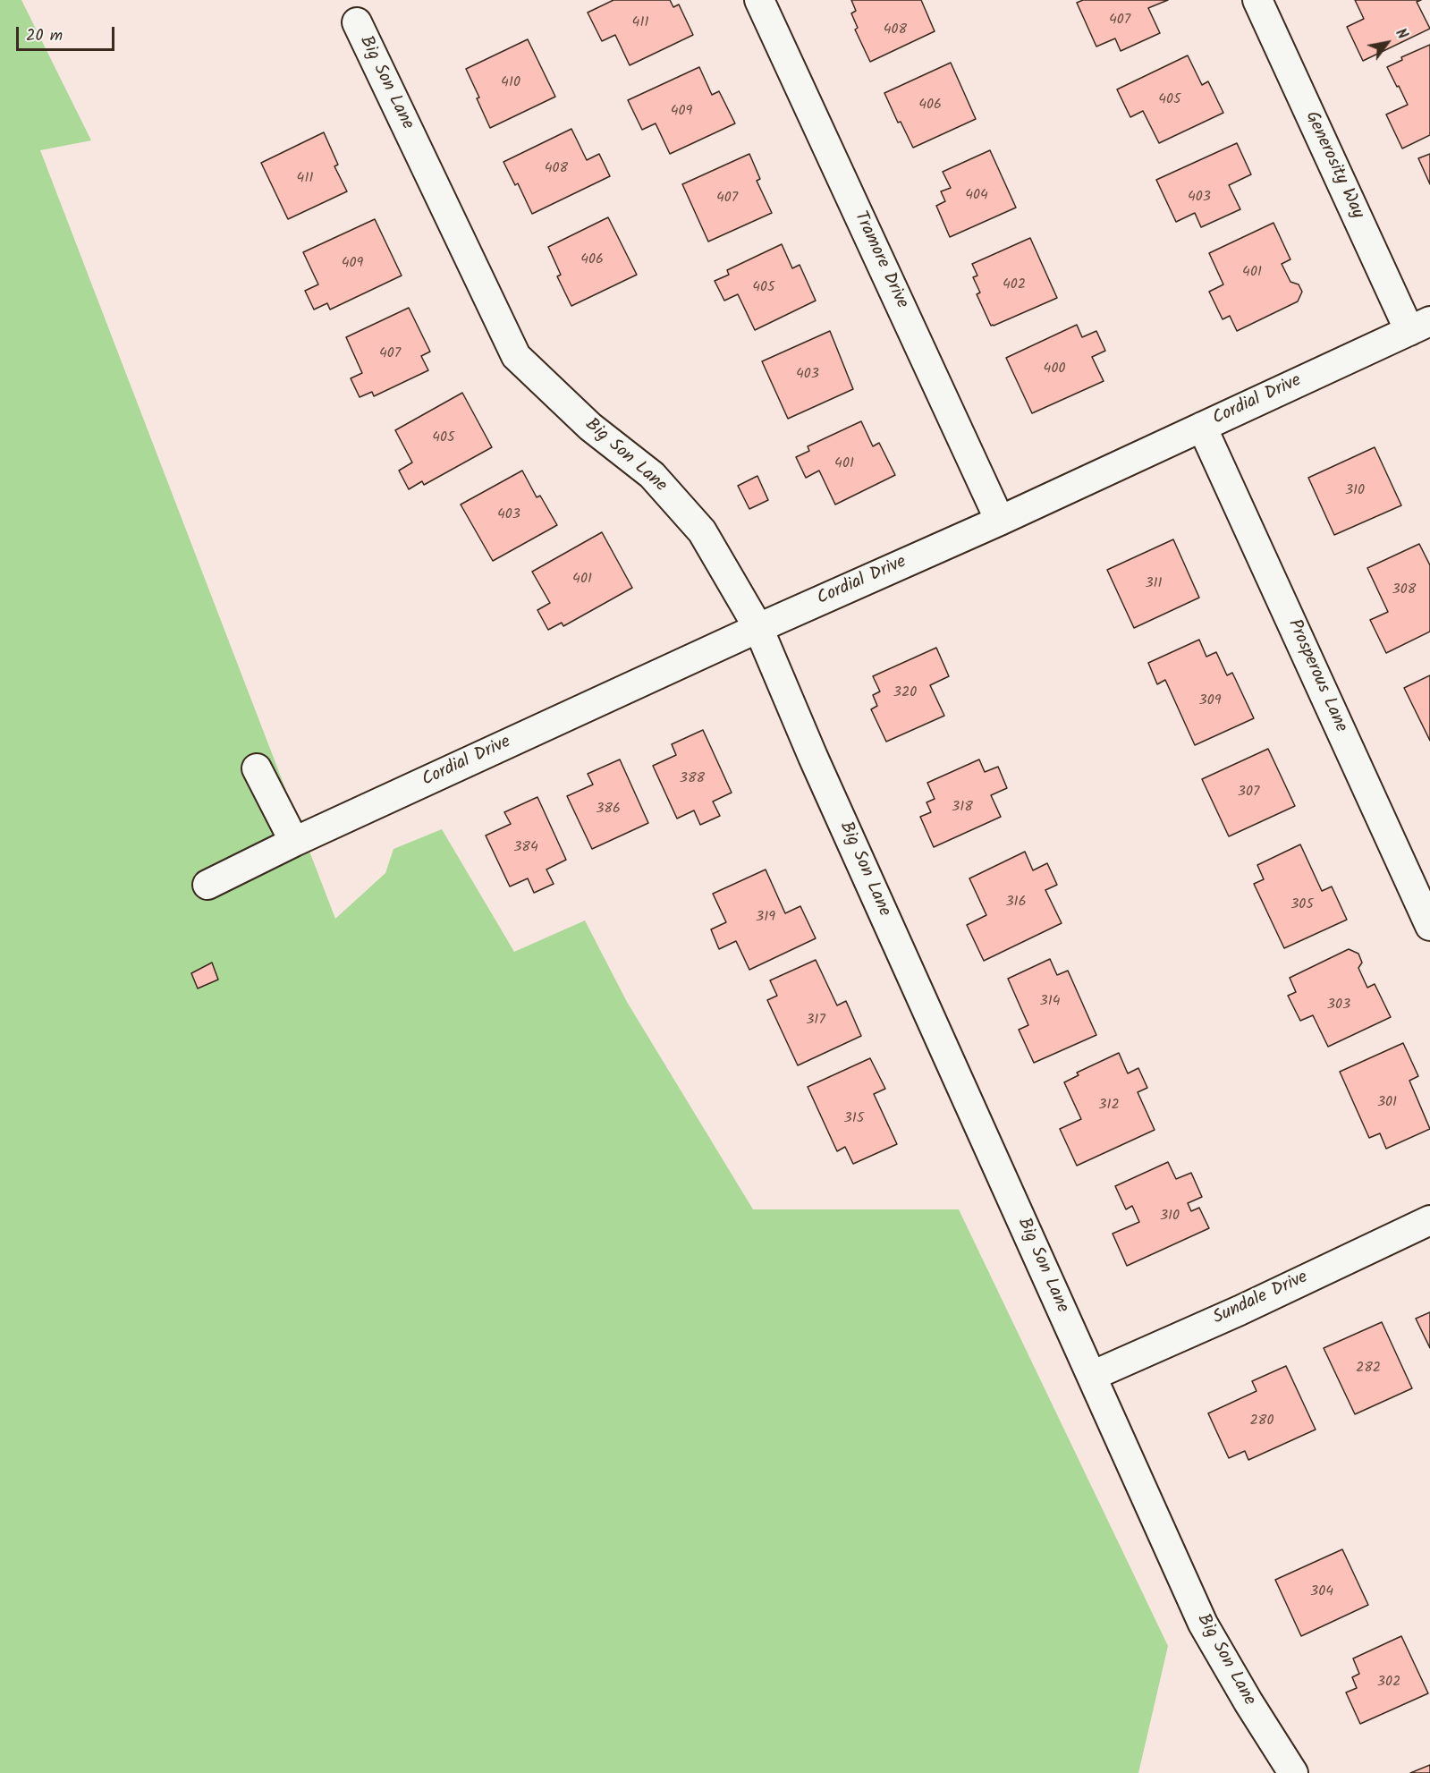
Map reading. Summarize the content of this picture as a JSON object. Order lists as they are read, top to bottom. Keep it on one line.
{"streets":{"street":["Big Son Lane","Generosity Way","Tramore Drive","Cordial Drive","Prosperous Lane","Sundale Drive"]},"crossings":[["Big Son Lane","Cordial Drive"],["Big Son Lane","Sundale Drive"],["Generosity Way","Cordial Drive"],["Tramore Drive","Cordial Drive"],["Cordial Drive","Prosperous Lane"]],"house_numbers":["407","411","408","410","405","406","409","408","411","404","403","407","406","409","401","402","405","407","400","403","405","401","310","403","401","311","308","320","309","388","307","318","386","384","316","305","319","314","303","317","301","312","315","310","282","280","304","302"],"scale_bar":"20 m","north":"top right"}
